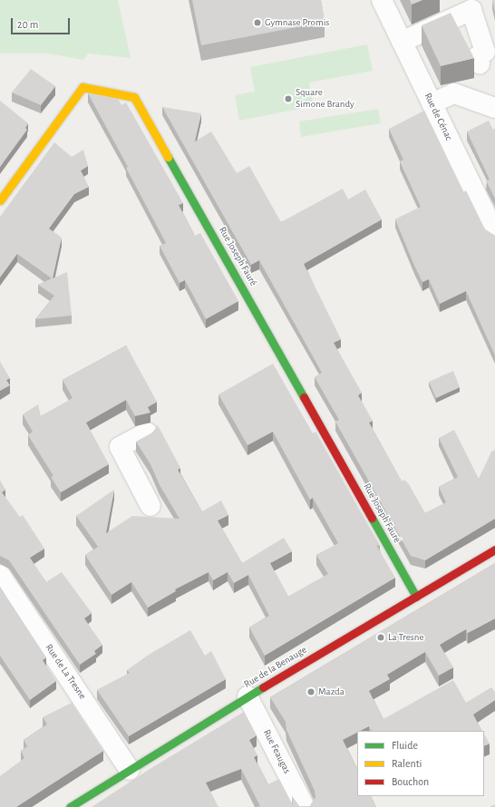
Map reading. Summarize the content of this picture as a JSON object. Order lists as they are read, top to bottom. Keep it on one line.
{"streets":{"street":["Rue de Cénac","Rue Joseph Fauré","Rue de la Benauge","Rue de La Tresne","Rue Feaugas"]},"crossings":[["Rue Joseph Fauré","Rue de la Benauge"],["Rue de la Benauge","Rue de La Tresne"],["Rue de la Benauge","Rue Feaugas"]],"places":["Gymnase Promis","Square Simone Brandy","La Tresne","Mazda"],"legend":["Fluide","Ralenti","Bouchon"],"scale_bar":"20 m"}
